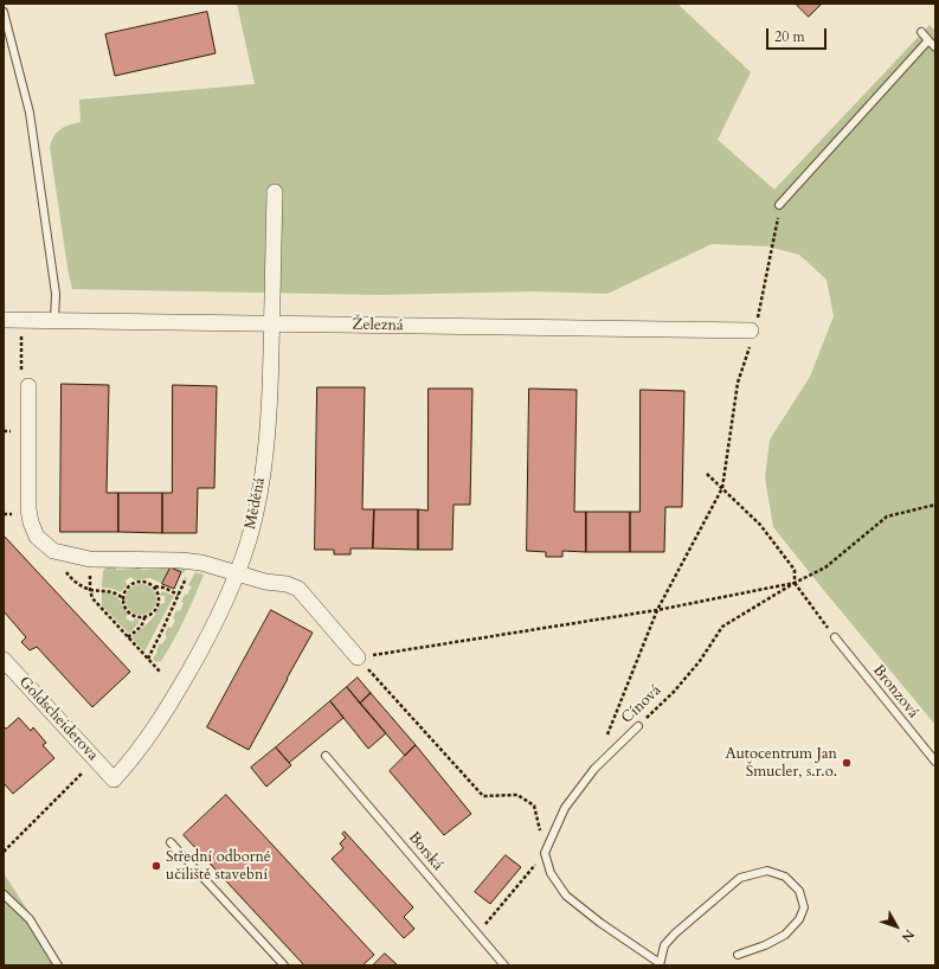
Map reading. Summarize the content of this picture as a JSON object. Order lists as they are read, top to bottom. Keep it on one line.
{"streets":{"street":["Železná","Měděná","Goldscheiderova"],"lane":["Bronzová","Cínová","Borská"]},"crossings":[["Železná","Měděná"],["Měděná","Goldscheiderova"]],"places":["Autocentrum Jan Šmucler, s.r.o.","Střední odborné učiliště stavební"],"scale_bar":"20 m","north":"bottom right"}
